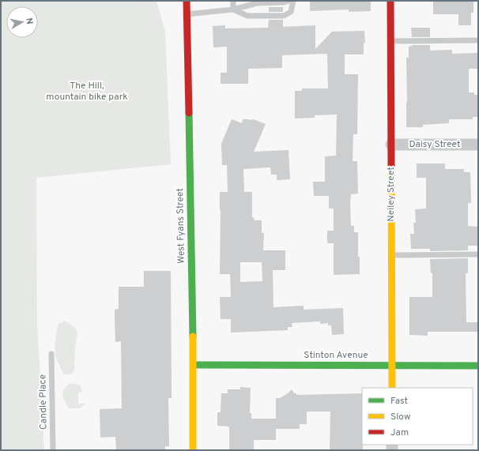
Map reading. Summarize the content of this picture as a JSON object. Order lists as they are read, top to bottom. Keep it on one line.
{"streets":{"street":["Daisy Street","Neiley Street","West Fyans Street","Stinton Avenue"],"lane":["Candle Place"]},"crossings":[["Daisy Street","Neiley Street"],["Neiley Street","Stinton Avenue"],["West Fyans Street","Stinton Avenue"]],"parks":["The Hill, mountain bike park"],"legend":["Fast","Slow","Jam"],"north":"right"}
